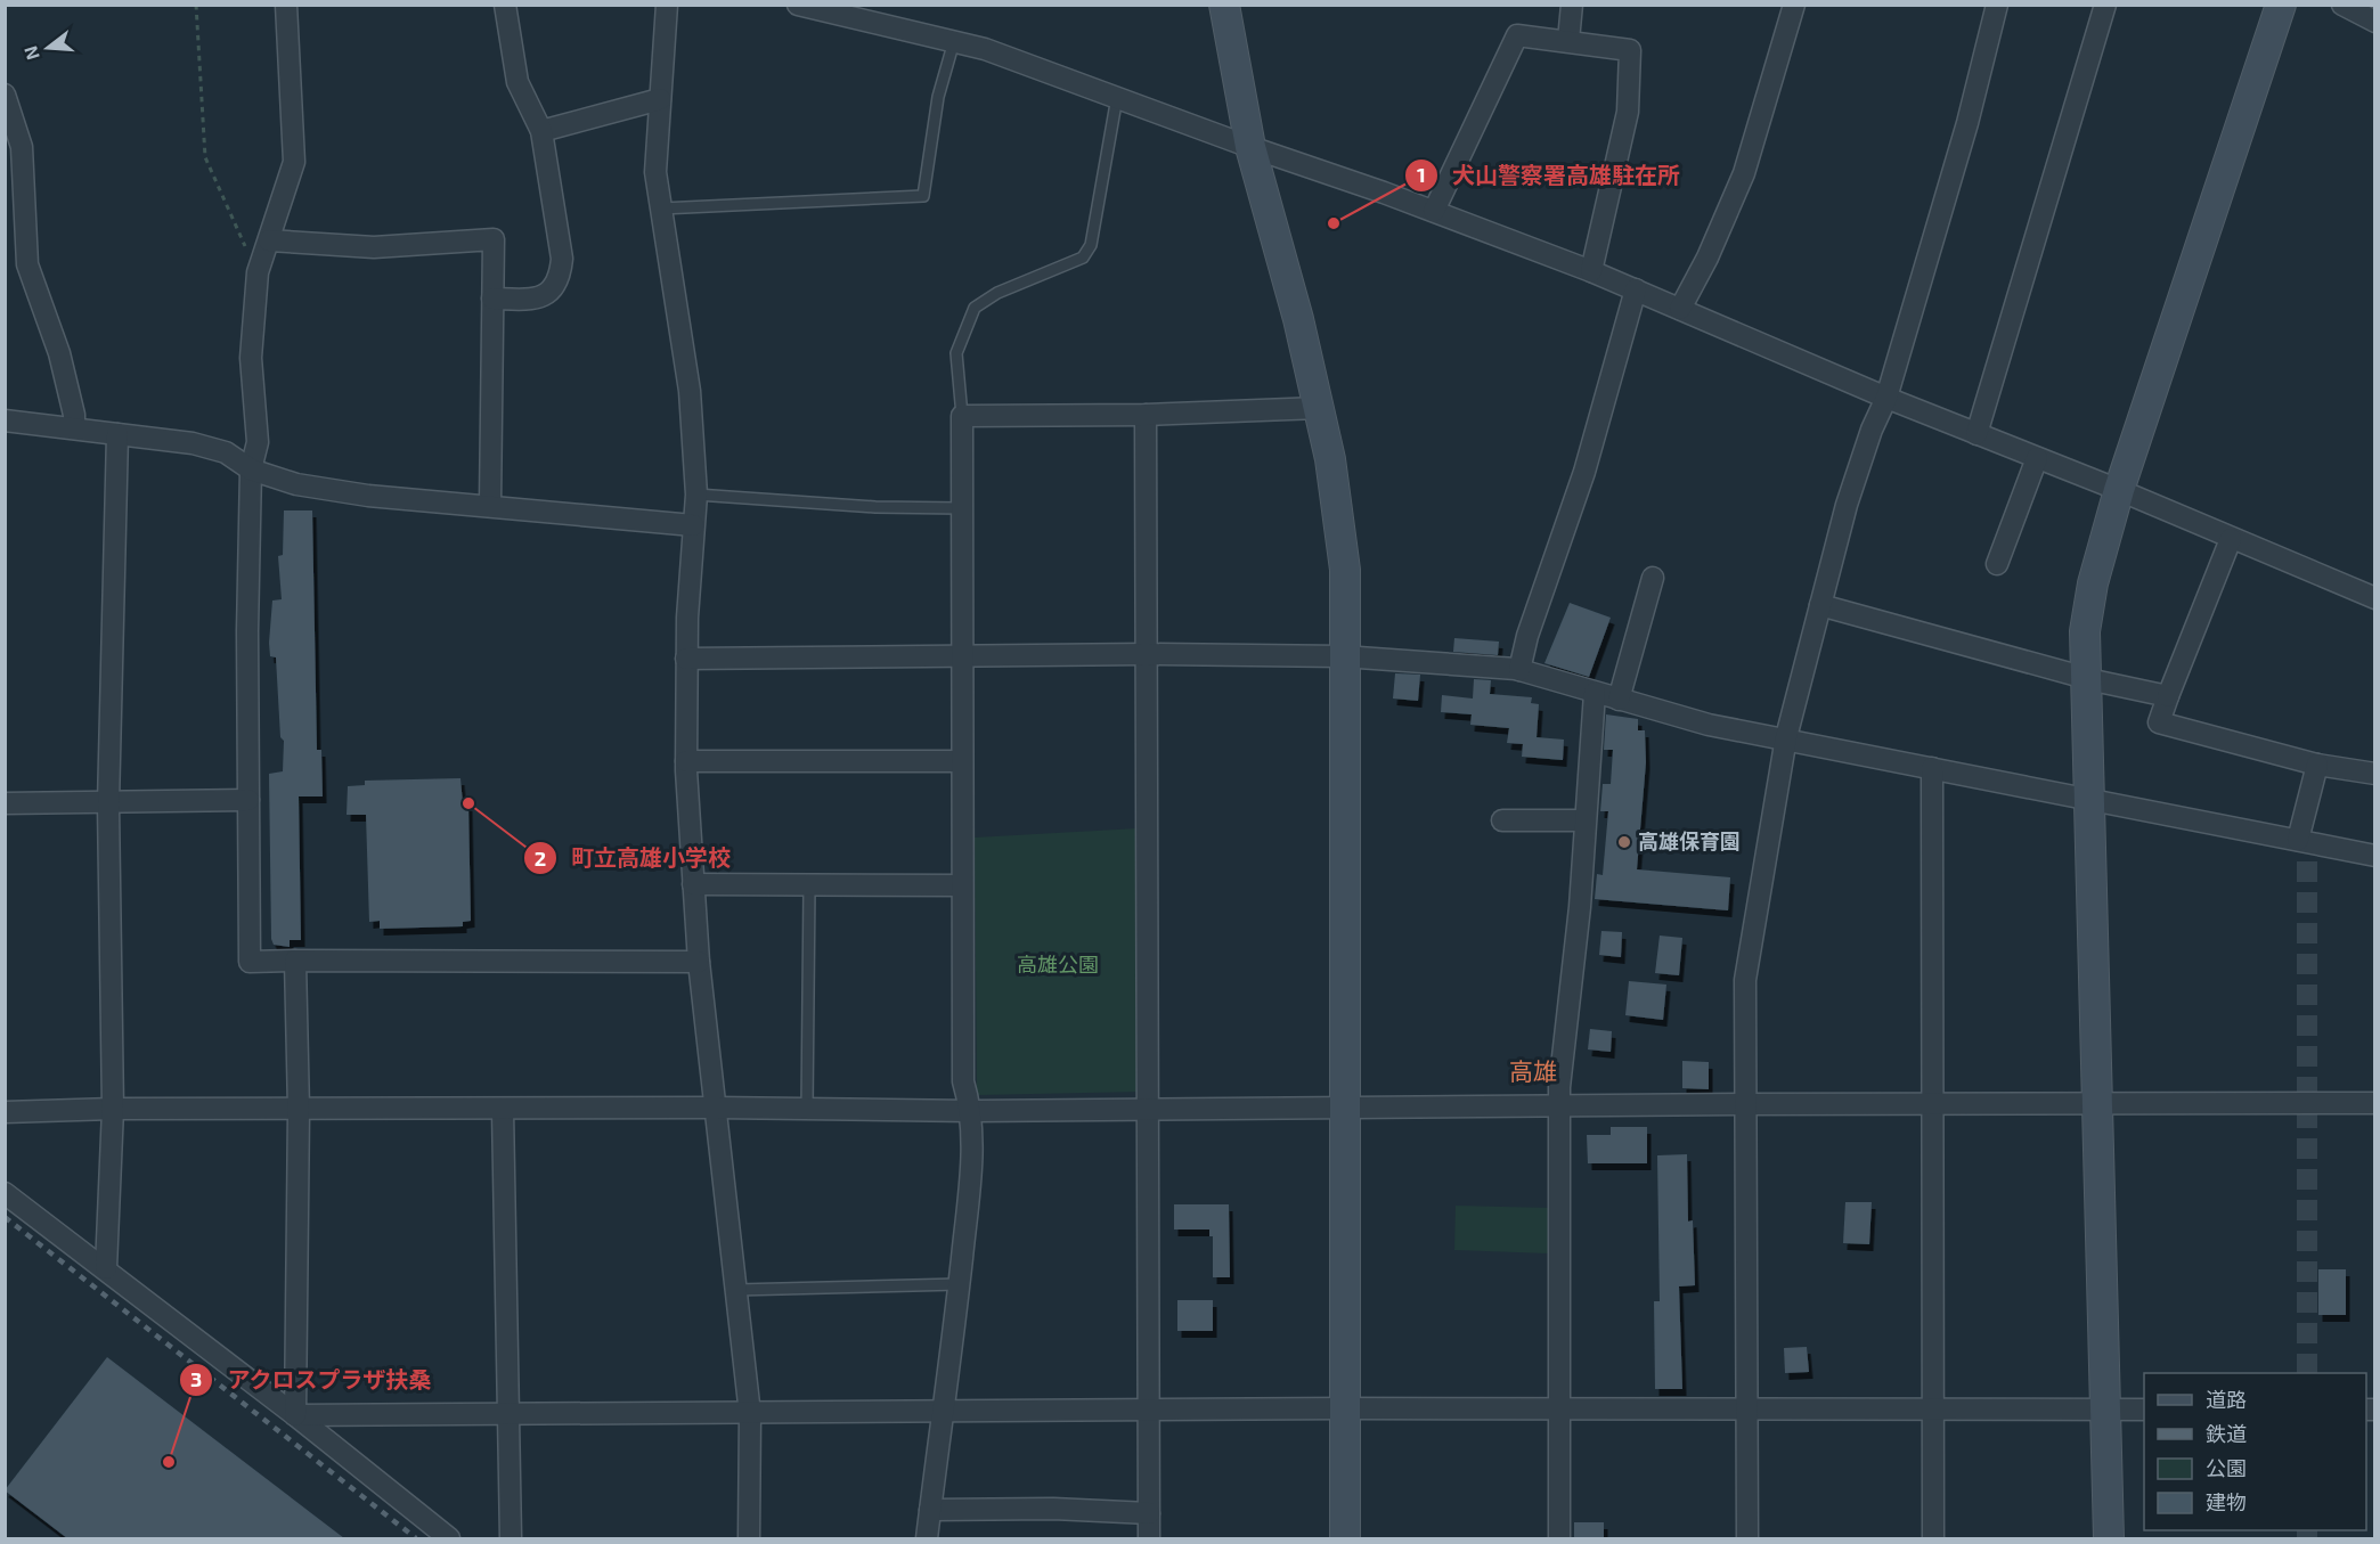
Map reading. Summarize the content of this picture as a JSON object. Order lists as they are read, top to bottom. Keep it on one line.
{"districts":["高雄"],"parks":["高雄公園"],"places":["犬山警察署高雄駐在所","町立高雄小学校","高雄保育園","アクロスプラザ扶桑"],"legend":["道路","鉄道","公園","建物"],"north":"left"}
